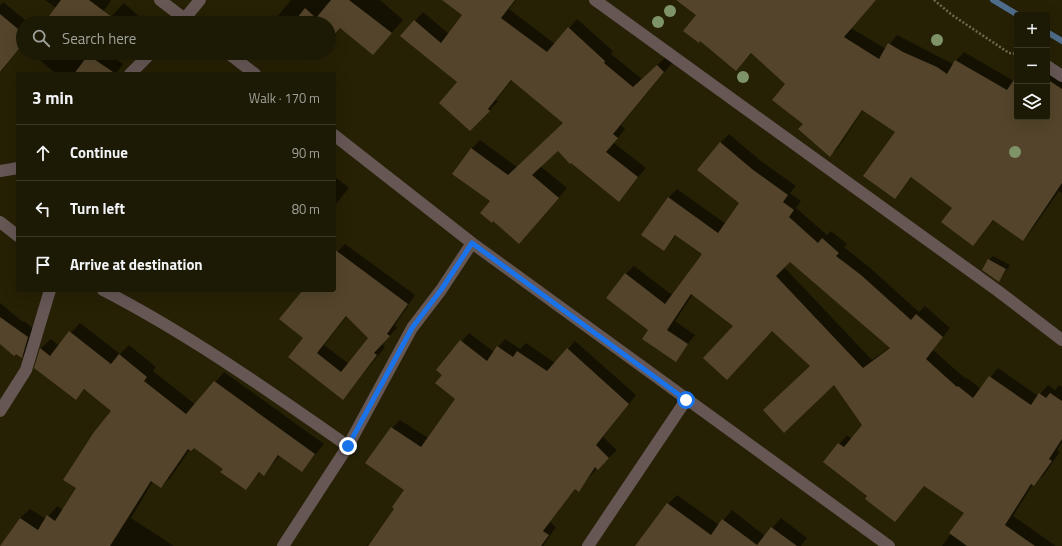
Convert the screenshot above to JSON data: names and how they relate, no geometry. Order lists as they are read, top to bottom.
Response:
{
  "page": {
    "map_buttons": ["+", "−"],
    "search": "Search here",
    "heading": ["3 min", "Walk · 170 m"],
    "list": [
      ["Continue", "90 m"],
      ["Turn left", "80 m"],
      "Arrive at destination"
    ]
  }
}
